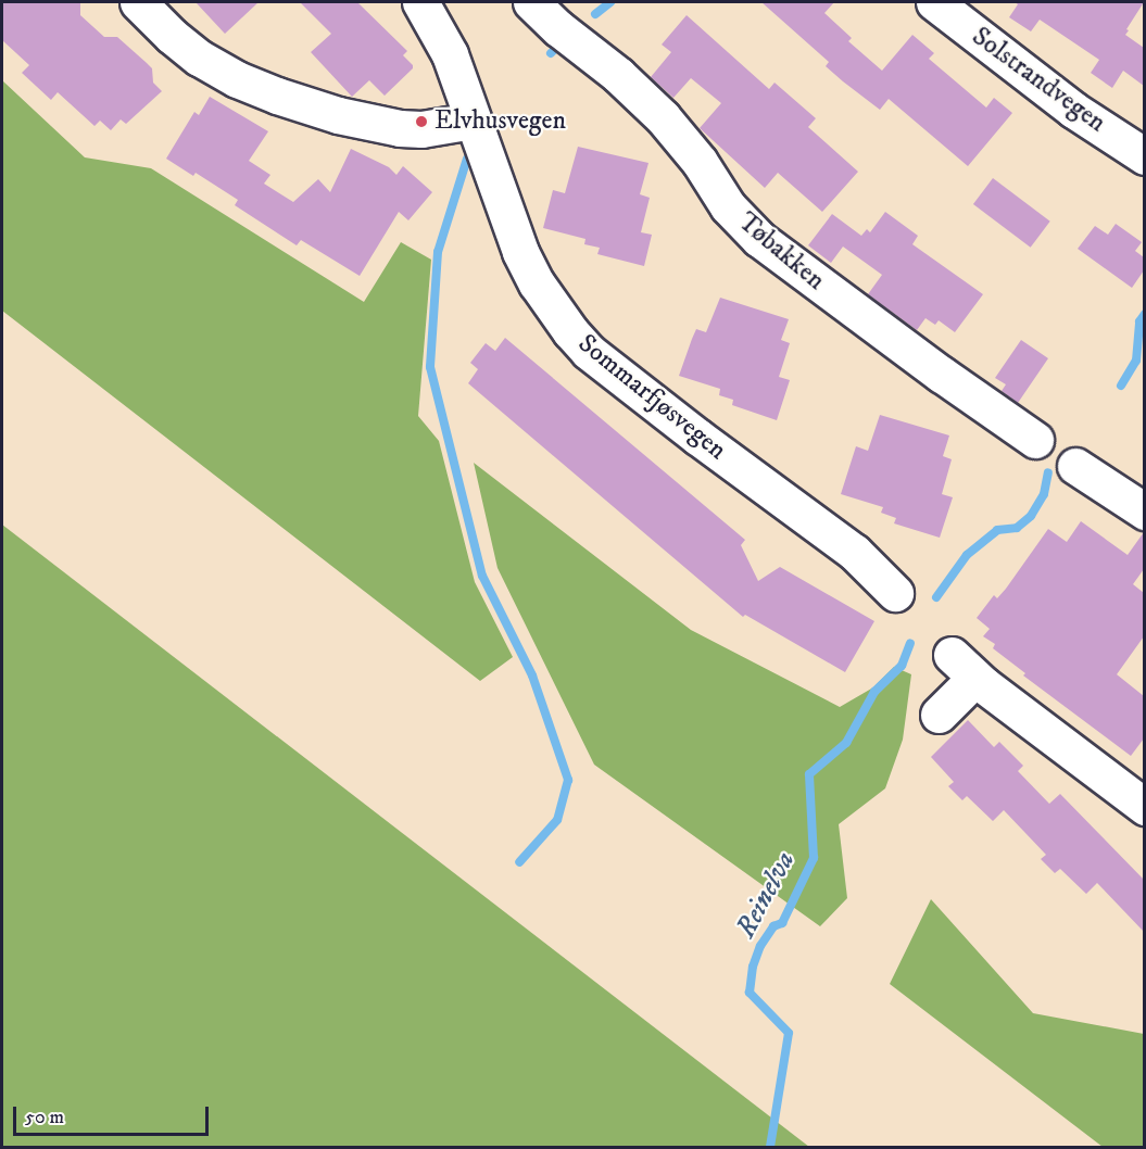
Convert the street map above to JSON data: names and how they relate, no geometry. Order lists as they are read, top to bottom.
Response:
{
  "streets": {
    "street": ["Solstrandvegen", "Tøbakken", "Sommarfjøsvegen"]
  },
  "water": ["Reinelva"],
  "places": ["Elvhusvegen"],
  "scale_bar": "50 m"
}
